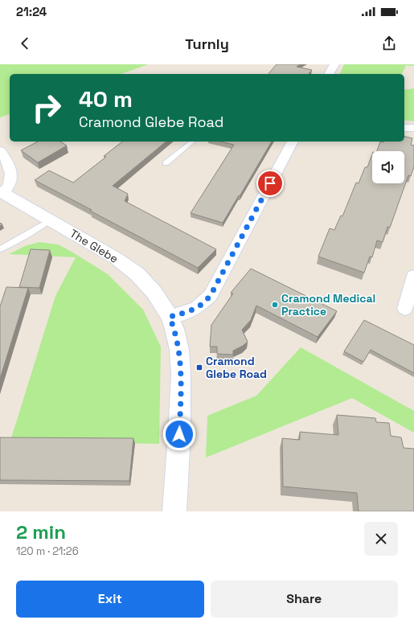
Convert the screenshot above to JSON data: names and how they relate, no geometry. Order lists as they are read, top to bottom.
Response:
{
  "streets": {
    "street": ["The Glebe"]
  },
  "places": {
    "other": ["Cramond Medical Practice"],
    "transit": ["Cramond Glebe Road"]
  },
  "page": {
    "status": "21:24",
    "header": "Turnly",
    "turn": ["40 m", "Cramond Glebe Road"],
    "heading": ["2 min", "120 m · 21:26"],
    "buttons": ["Exit", "Share"]
  }
}
